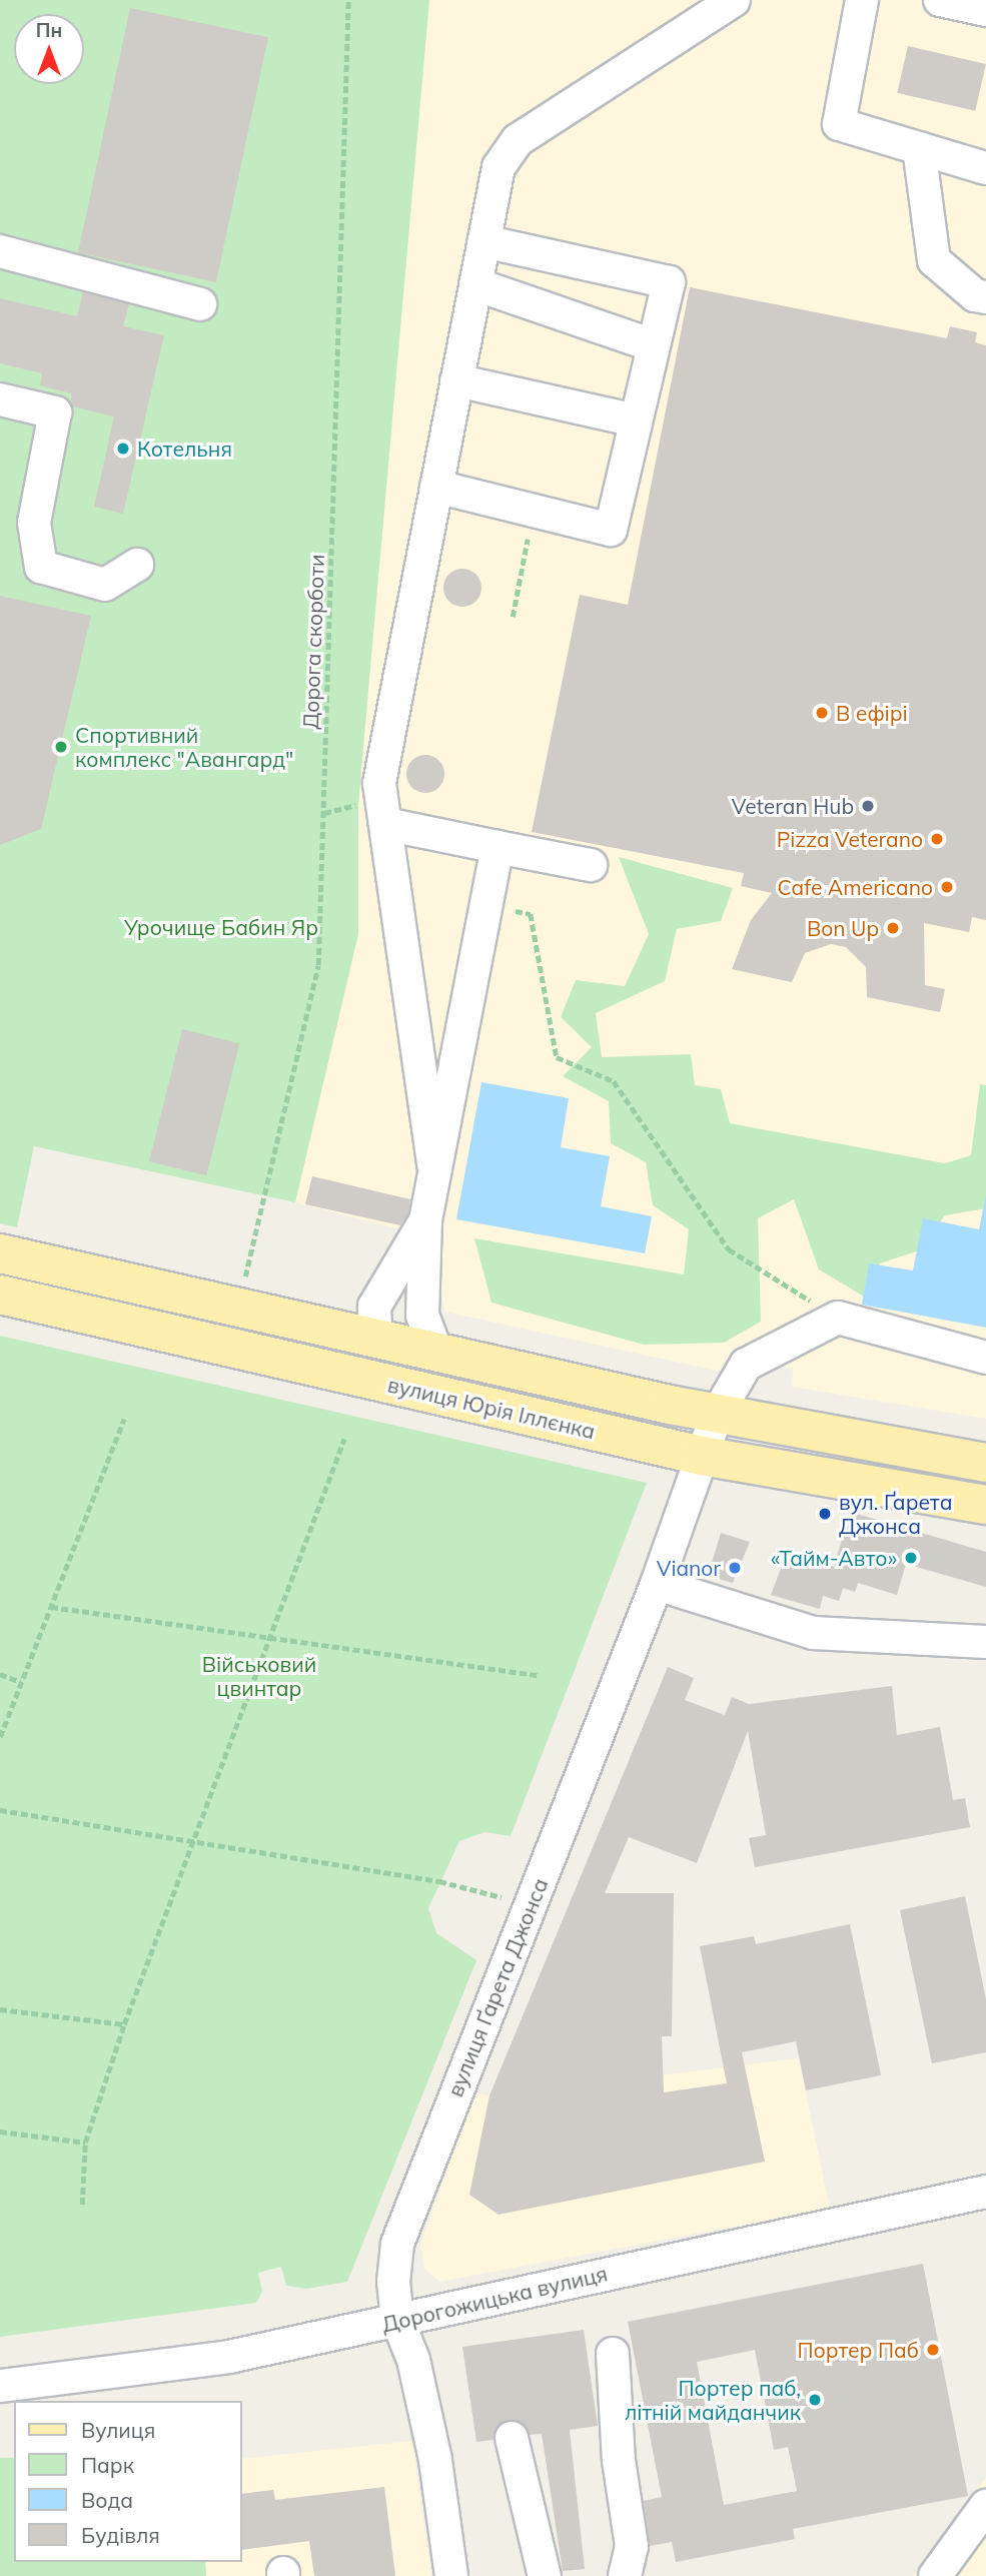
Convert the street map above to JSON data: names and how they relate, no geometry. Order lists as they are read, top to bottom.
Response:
{
  "streets": {
    "main road": ["вулиця Юрія Іллєнка"],
    "street": ["вулиця Ґарета Джонса", "Дорогожицька вулиця"],
    "path": ["Дорога скорботи"]
  },
  "crossings": [
    ["вулиця Юрія Іллєнка", "вулиця Ґарета Джонса"],
    ["вулиця Ґарета Джонса", "Дорогожицька вулиця"]
  ],
  "parks": ["Урочище Бабин Яр", "Військовий цвинтар"],
  "places": [
    "Котельня",
    "В ефірі",
    "Спортивний комплекс \"Авангард\"",
    "Veteran Hub",
    "Pizza Veterano",
    "Cafe Americano",
    "Bon Up",
    "вул. Ґарета Джонса",
    "«Тайм-Авто»",
    "Vianor",
    "Портер Паб",
    "Портер паб, літній майданчик"
  ],
  "legend": [
    "Вулиця",
    "Парк",
    "Вода",
    "Будівля"
  ],
  "north": "top"
}
